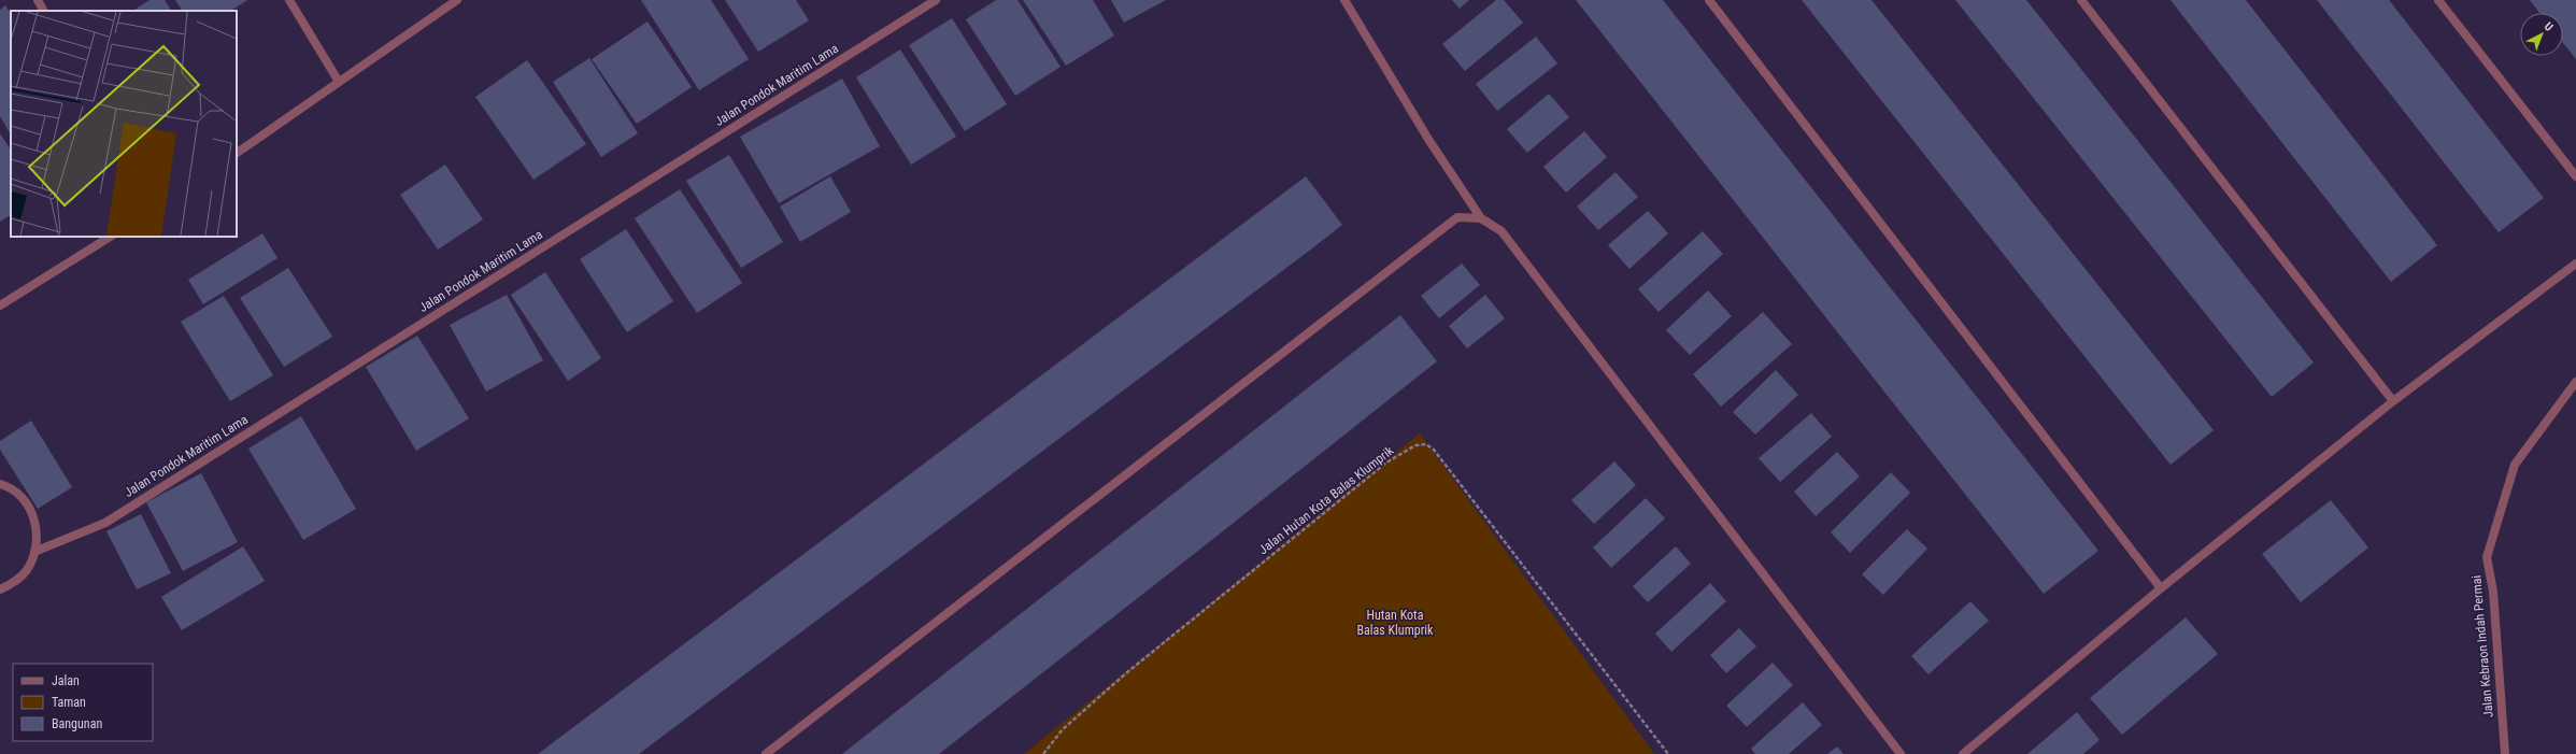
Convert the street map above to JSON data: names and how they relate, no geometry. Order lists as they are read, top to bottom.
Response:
{
  "streets": {
    "street": ["Jalan Pondok Maritim Lama", "Jalan Kebraon Indah Permai"],
    "path": ["Jalan Hutan Kota Balas Klumprik"]
  },
  "parks": ["Hutan Kota Balas Klumprik"],
  "legend": ["Jalan", "Taman", "Bangunan"],
  "north": "top right"
}
